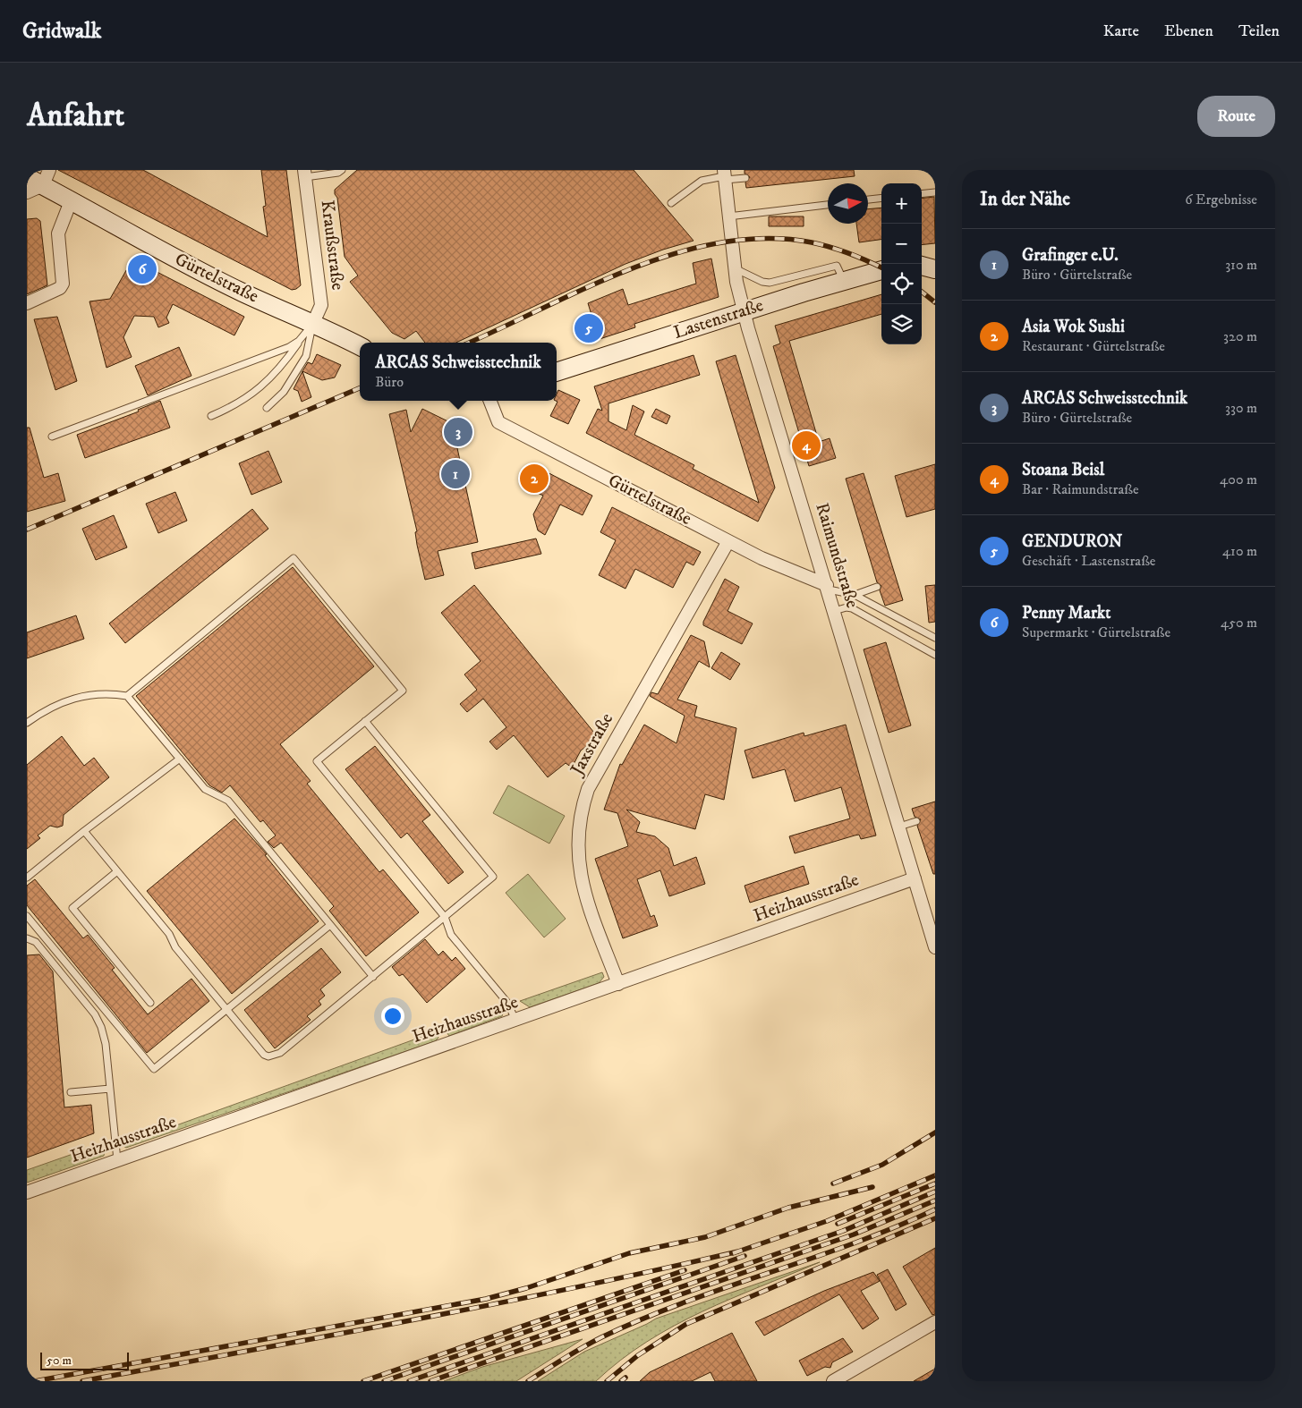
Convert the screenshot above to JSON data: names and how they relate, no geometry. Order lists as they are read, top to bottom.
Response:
{
  "streets": {
    "main road": ["Gürtelstraße", "Lastenstraße"],
    "street": [
      "Kraußstraße",
      "Raimundstraße",
      "Jaxstraße",
      "Heizhausstraße"
    ]
  },
  "crossings": [
    ["Kraußstraße", "Gürtelstraße"],
    ["Gürtelstraße", "Raimundstraße"],
    ["Gürtelstraße", "Jaxstraße"],
    ["Lastenstraße", "Raimundstraße"],
    ["Raimundstraße", "Heizhausstraße"],
    ["Jaxstraße", "Heizhausstraße"]
  ],
  "scale_bar": "50 m",
  "north": "right",
  "page": {
    "header": "Gridwalk",
    "nav": ["Karte", "Ebenen", "Teilen"],
    "buttons": "Route",
    "title": "Anfahrt",
    "heading": ["In der Nähe", "6 Ergebnisse"],
    "map_buttons": ["+", "−"],
    "list": [
      {
        "mark": "1",
        "name": "Grafinger e.U.",
        "note": "Büro · Gürtelstraße",
        "value": "310 m"
      },
      {
        "mark": "2",
        "name": "Asia Wok Sushi",
        "note": "Restaurant · Gürtelstraße",
        "value": "320 m"
      },
      {
        "mark": "3",
        "name": "ARCAS Schweisstechnik",
        "note": "Büro · Gürtelstraße",
        "value": "330 m"
      },
      {
        "mark": "4",
        "name": "Stoana Beisl",
        "note": "Bar · Raimundstraße",
        "value": "400 m"
      },
      {
        "mark": "5",
        "name": "GENDURON",
        "note": "Geschäft · Lastenstraße",
        "value": "410 m"
      },
      {
        "mark": "6",
        "name": "Penny Markt",
        "note": "Supermarkt · Gürtelstraße",
        "value": "450 m"
      }
    ],
    "pins": [
      "6",
      "5",
      "3",
      "4",
      "1",
      "2"
    ],
    "popup": ["ARCAS Schweisstechnik", "Büro"],
    "scale": "50 m"
  }
}
